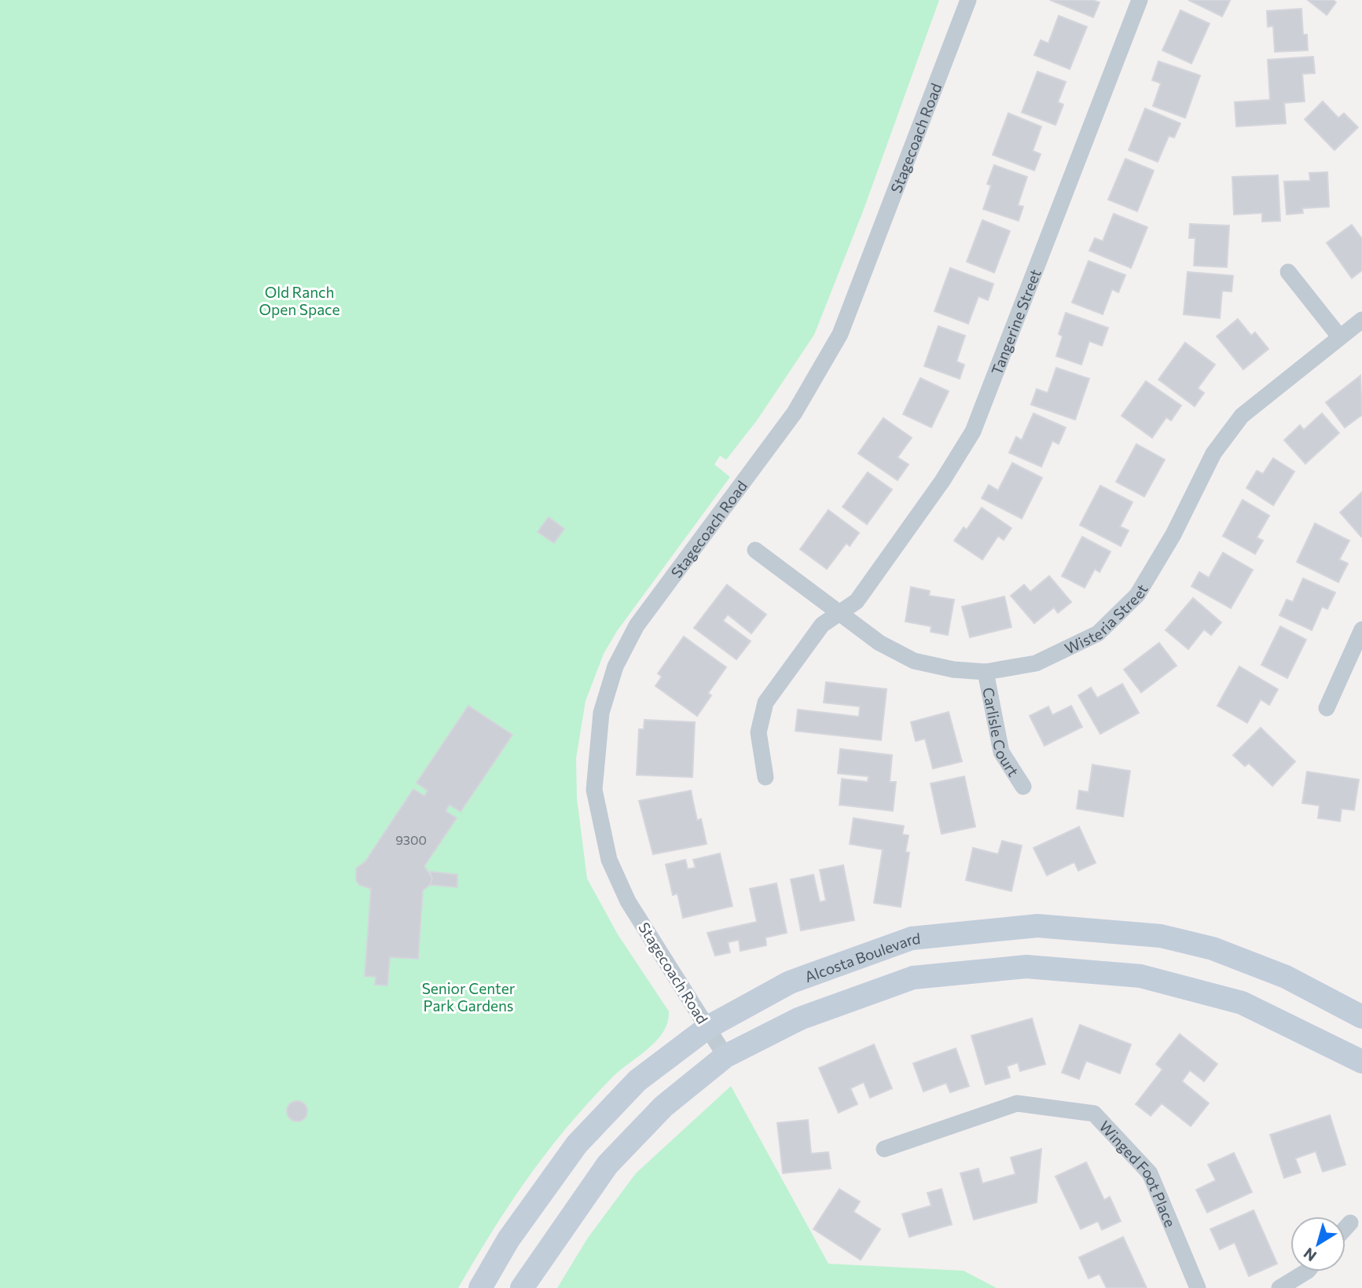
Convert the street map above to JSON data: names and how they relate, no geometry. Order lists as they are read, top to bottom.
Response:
{
  "streets": {
    "main road": ["Alcosta Boulevard"],
    "street": [
      "Stagecoach Road",
      "Tangerine Street",
      "Wisteria Street",
      "Carlisle Court",
      "Winged Foot Place"
    ]
  },
  "crossings": [
    ["Stagecoach Road", "Alcosta Boulevard"],
    ["Tangerine Street", "Wisteria Street"],
    ["Wisteria Street", "Carlisle Court"]
  ],
  "parks": ["Old Ranch Open Space", "Senior Center Park Gardens"],
  "house_numbers": ["9300"],
  "north": "bottom left"
}
